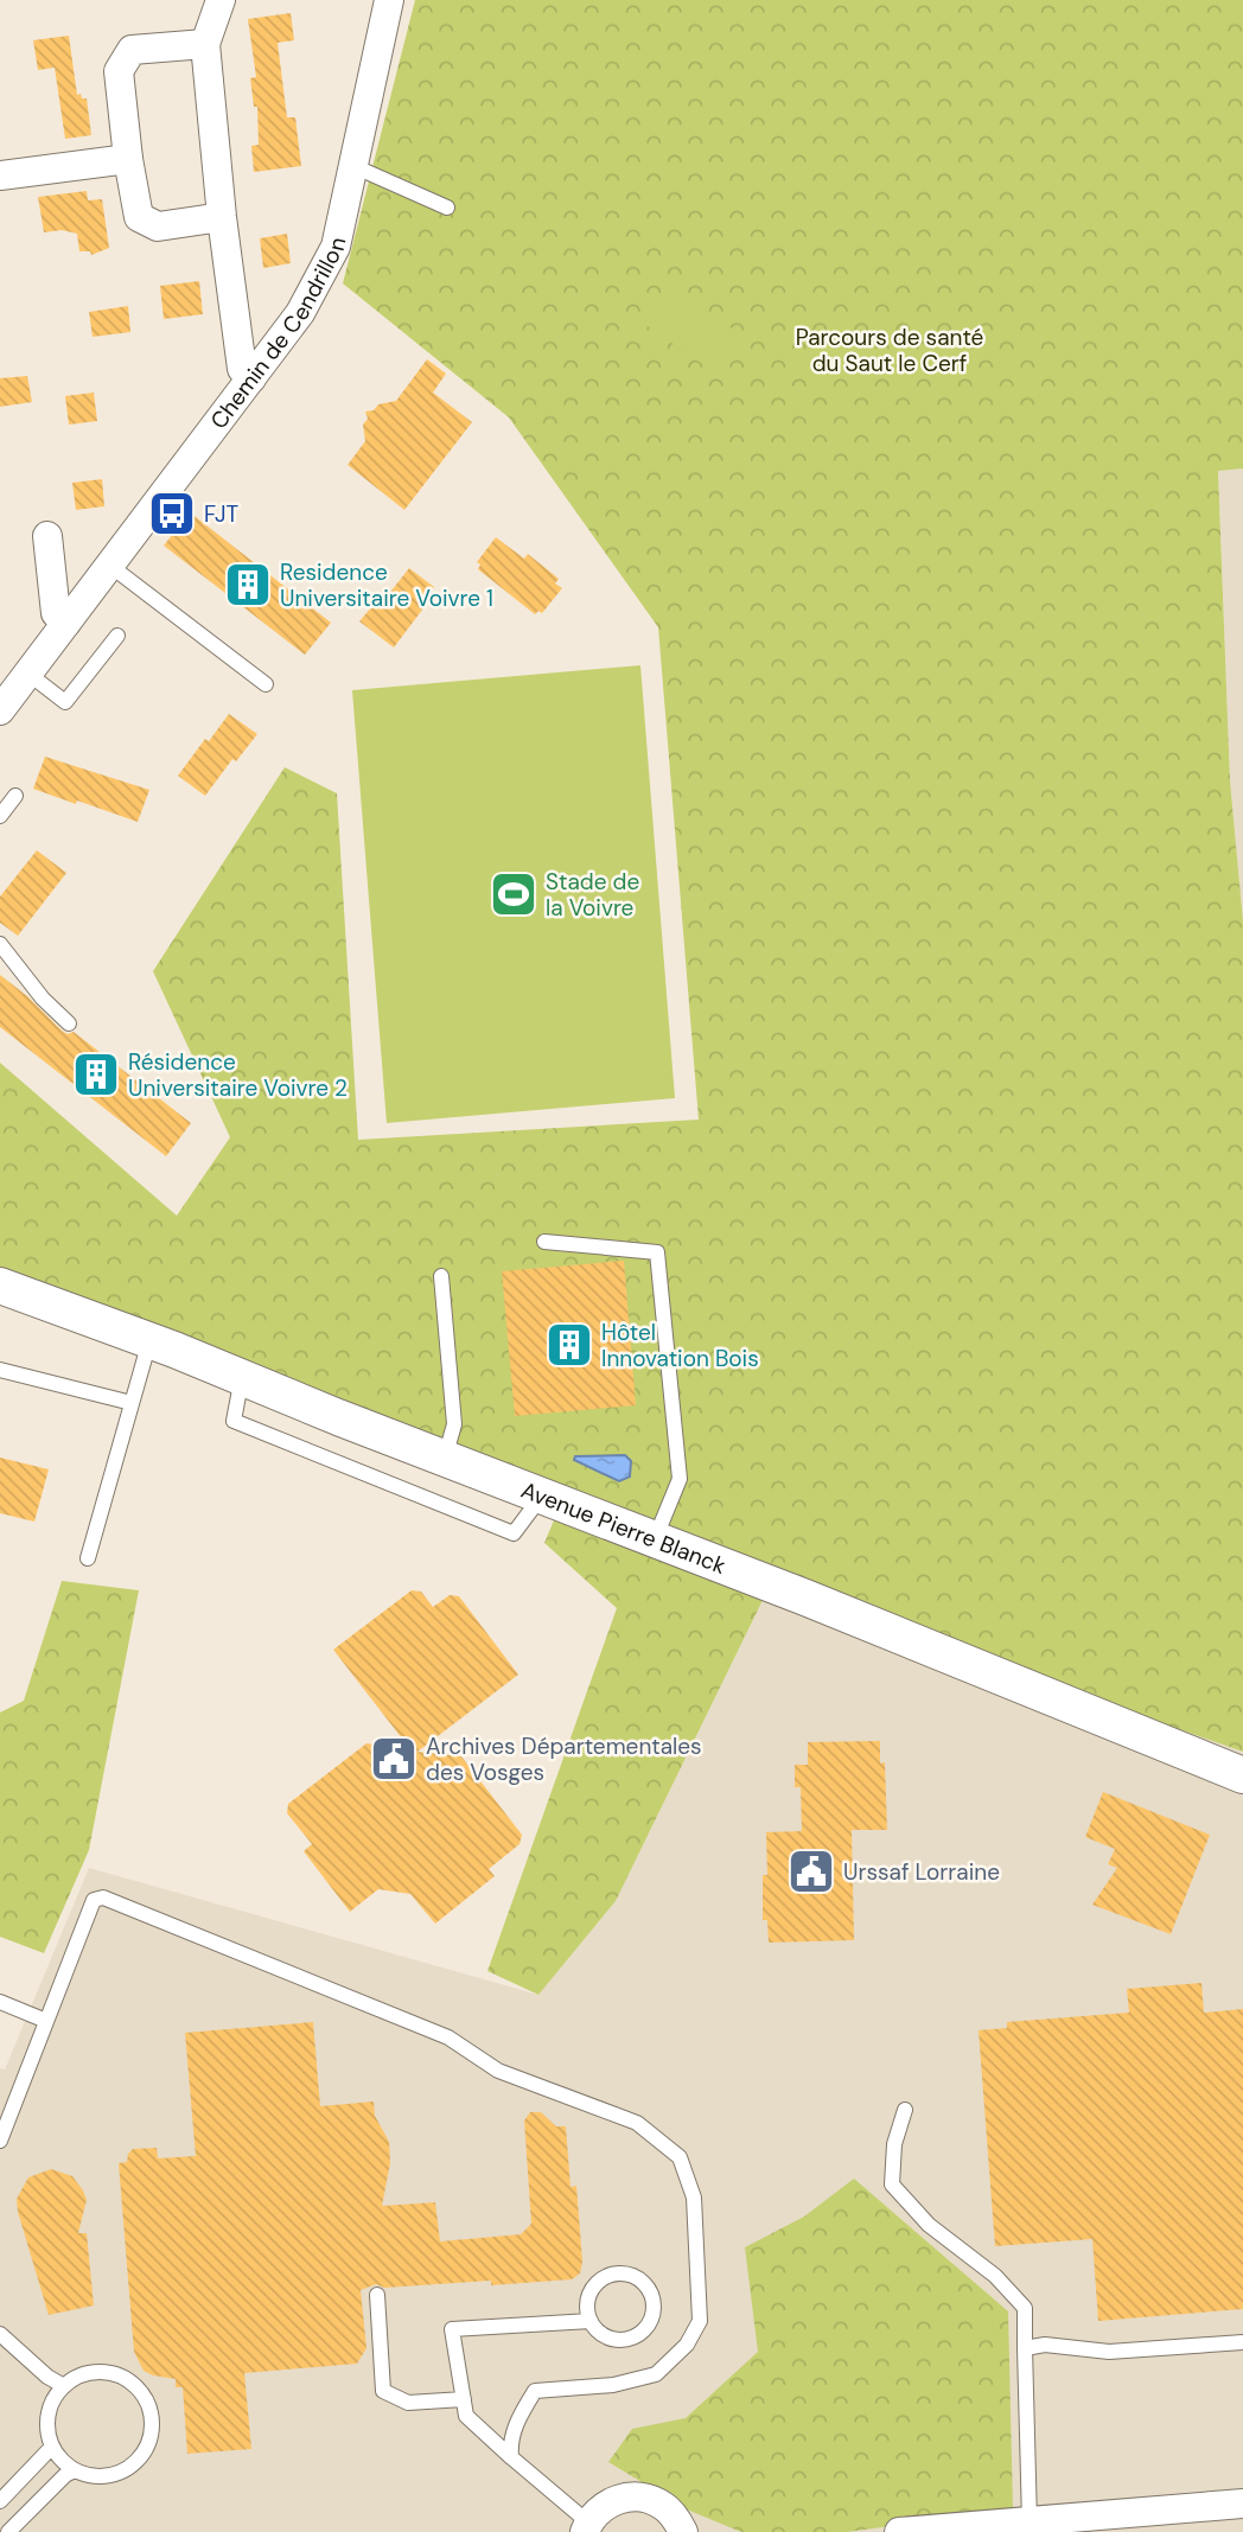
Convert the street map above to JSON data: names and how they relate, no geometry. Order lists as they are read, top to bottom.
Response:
{
  "streets": {
    "street": ["Chemin de Cendrillon", "Avenue Pierre Blanck"]
  },
  "parks": ["Parcours de santé du Saut le Cerf"],
  "places": {
    "bus stop": ["FJT"],
    "building": ["Residence Universitaire Voivre 1", "Résidence Universitaire Voivre 2", "Hôtel Innovation Bois"],
    "sports": ["Stade de la Voivre"],
    "public building": ["Archives Départementales des Vosges", "Urssaf Lorraine"]
  }
}
